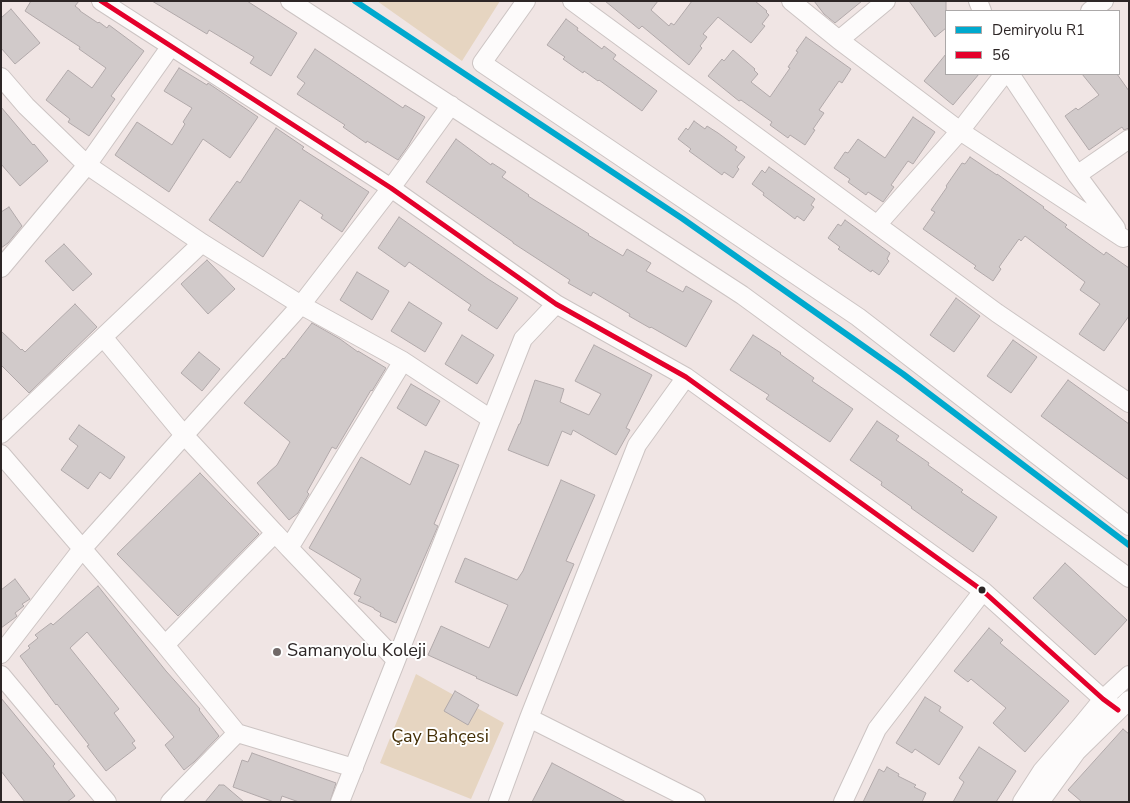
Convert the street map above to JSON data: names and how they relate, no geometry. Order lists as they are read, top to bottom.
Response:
{
  "parks": ["Çay Bahçesi"],
  "places": ["Samanyolu Koleji"],
  "lines": ["rail line R1", "transit line 56"],
  "legend": ["Demiryolu R1", "56"]
}
